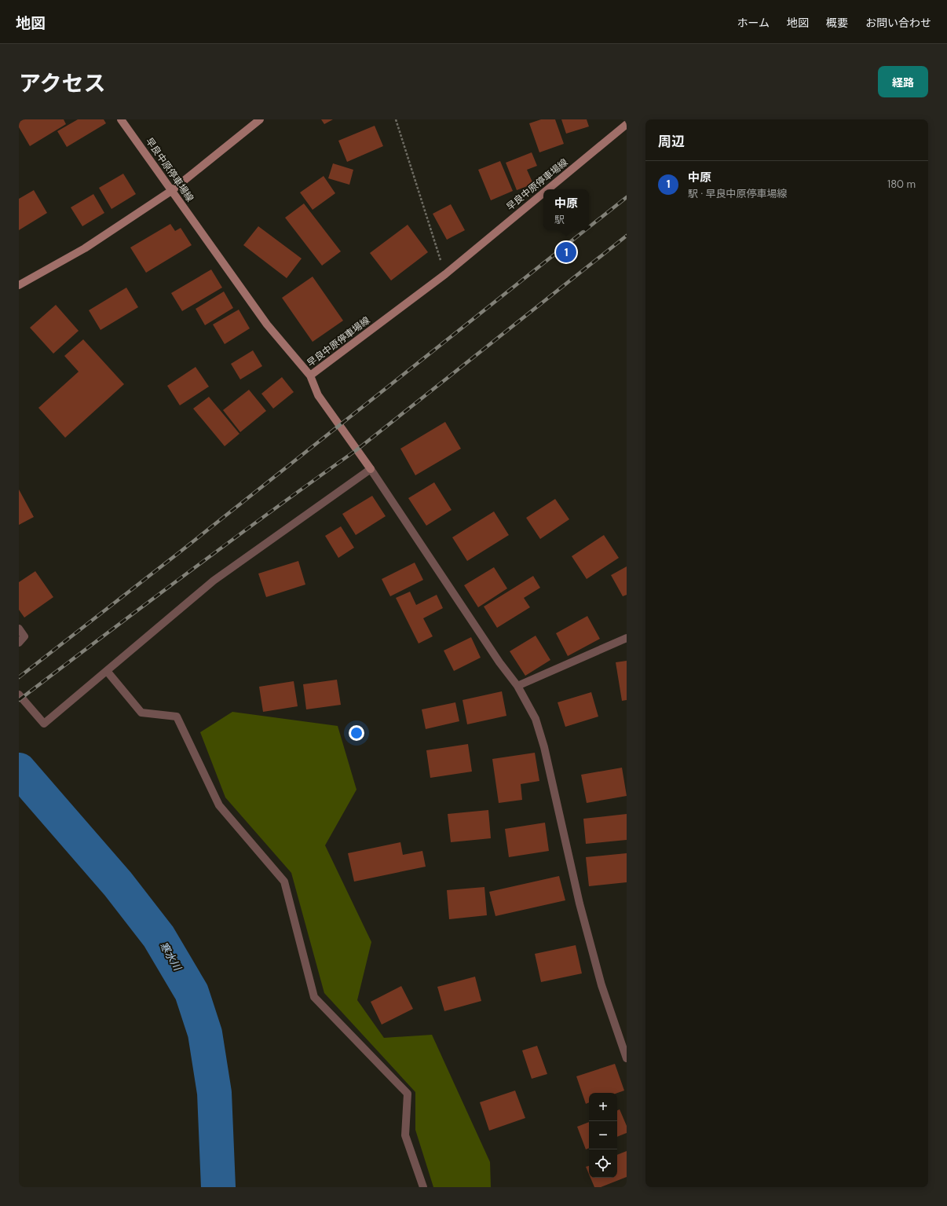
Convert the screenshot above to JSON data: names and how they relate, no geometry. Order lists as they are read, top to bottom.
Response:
{
  "streets": {
    "main road": ["早良中原停車場線"]
  },
  "water": ["寒水川"],
  "page": {
    "header": "地図",
    "nav": [
      "ホーム",
      "地図",
      "概要",
      "お問い合わせ"
    ],
    "title": "アクセス",
    "buttons": "経路",
    "heading": "周辺",
    "list": [
      {
        "mark": "1",
        "name": "中原",
        "note": "駅 · 早良中原停車場線",
        "value": "180 m"
      }
    ],
    "popup": ["中原", "駅"],
    "pins": "1",
    "map_buttons": ["+", "−"]
  }
}
